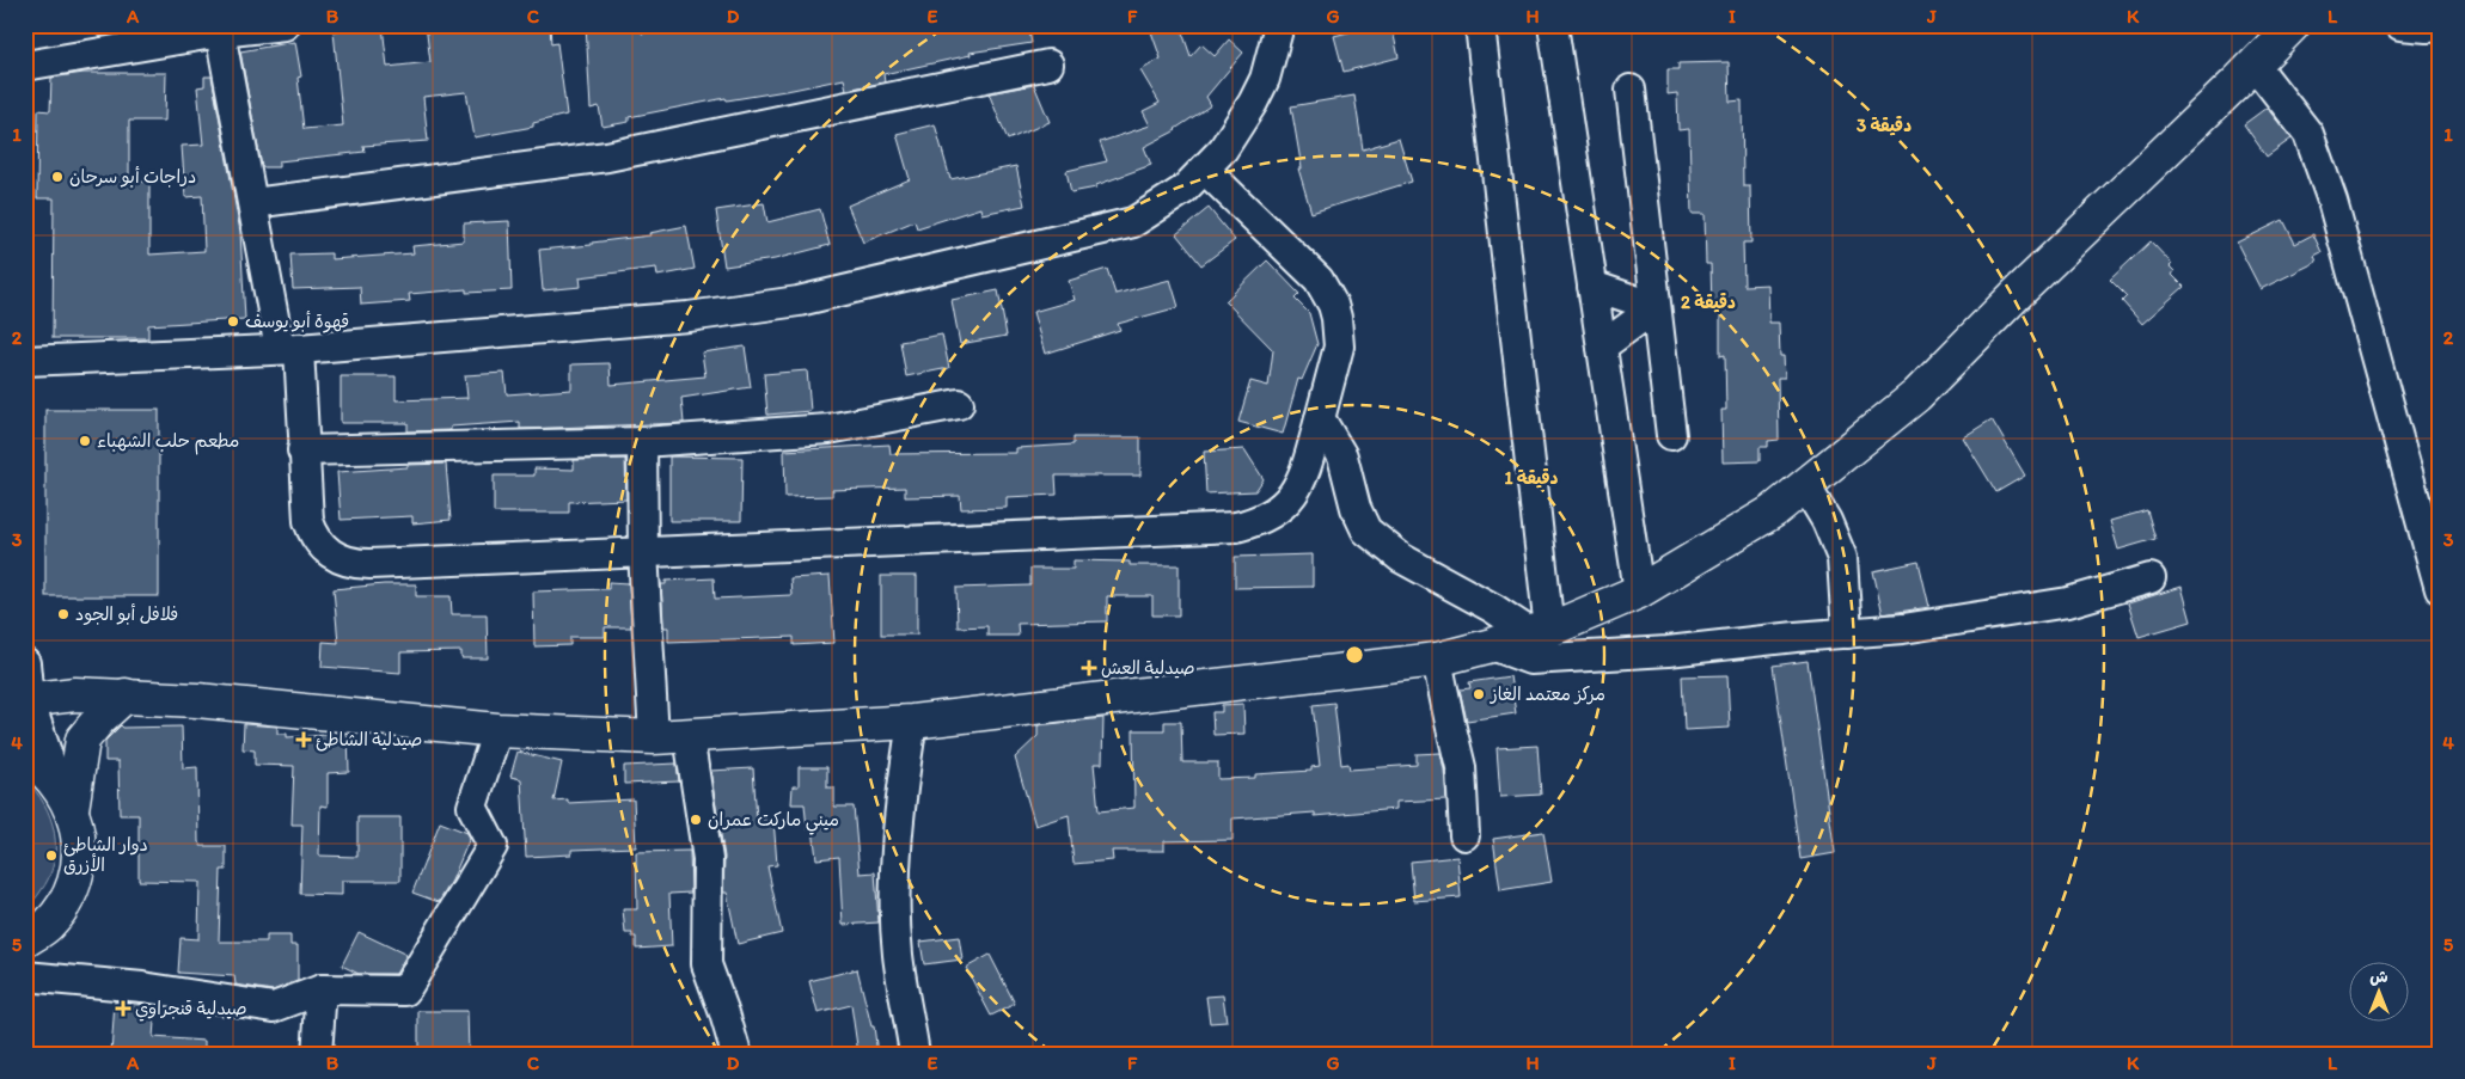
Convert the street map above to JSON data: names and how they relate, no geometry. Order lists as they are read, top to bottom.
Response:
{
  "places": {
    "other": [
      "دراجات أبو سرحان",
      "قهوة أبو يوسف",
      "مطعم حلب الشهباء",
      "فلافل أبو الجود",
      "مركز معتمد الغاز",
      "ميني ماركت عمران",
      "دوار الشاطئ الأزرق"
    ],
    "health": ["صيدلية العش", "صيدلية الشاطئ", "صيدلية قنجراوي"]
  },
  "north": "top",
  "grid": {
    "columns": [
      "A",
      "B",
      "C",
      "D",
      "E",
      "F",
      "G",
      "H",
      "I",
      "J",
      "K",
      "L"
    ],
    "rows": [
      "1",
      "2",
      "3",
      "4",
      "5"
    ]
  },
  "rings": ["3 دقيقة", "2 دقيقة", "1 دقيقة"]
}
